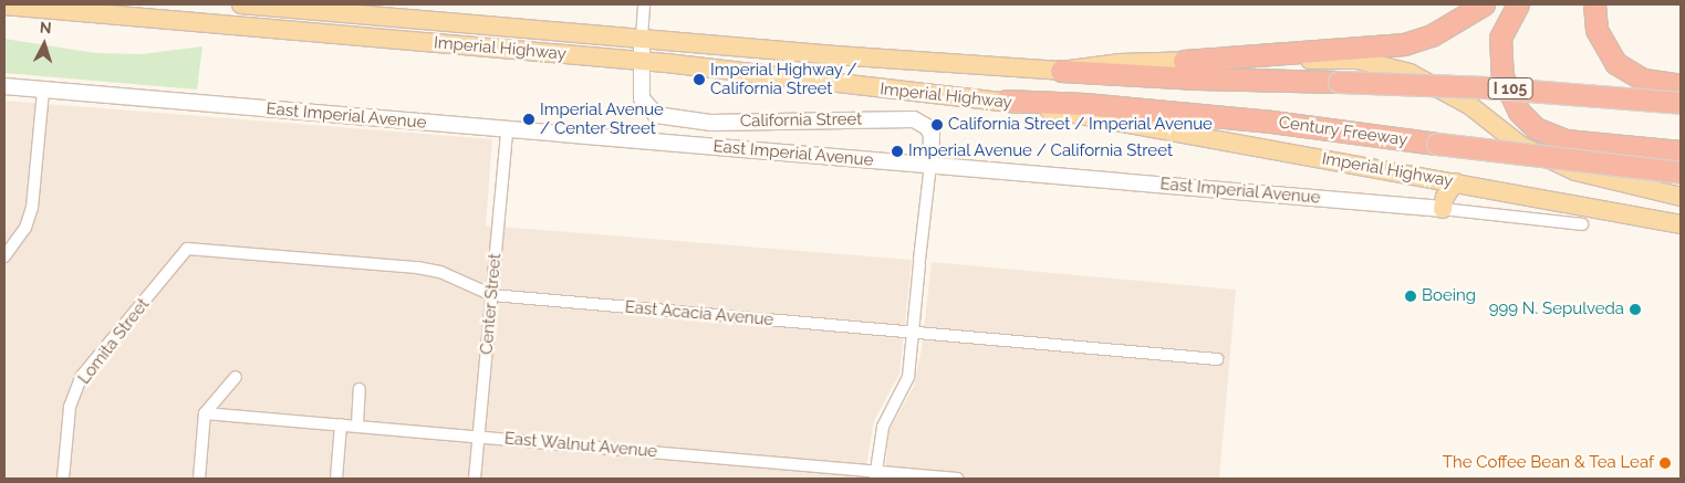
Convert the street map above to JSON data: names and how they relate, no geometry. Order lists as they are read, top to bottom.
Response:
{
  "streets": {
    "highway": ["I 105", "Century Freeway"],
    "main road": ["Imperial Highway"],
    "street": [
      "East Imperial Avenue",
      "California Street",
      "Center Street",
      "East Acacia Avenue",
      "Lomita Street",
      "East Walnut Avenue"
    ]
  },
  "crossings": [
    ["Imperial Highway", "I 105"],
    ["Imperial Highway", "California Street"],
    ["Imperial Highway", "Century Freeway"],
    ["East Imperial Avenue", "California Street"],
    ["East Imperial Avenue", "Center Street"],
    ["California Street", "East Acacia Avenue"],
    ["California Street", "East Walnut Avenue"],
    ["Center Street", "East Acacia Avenue"],
    ["Center Street", "East Walnut Avenue"],
    ["East Acacia Avenue", "Lomita Street"]
  ],
  "places": [
    "Imperial Highway / California Street",
    "Imperial Avenue / Center Street",
    "California Street / Imperial Avenue",
    "Imperial Avenue / California Street",
    "Boeing",
    "999 N. Sepulveda",
    "The Coffee Bean & Tea Leaf"
  ],
  "north": "top"
}
